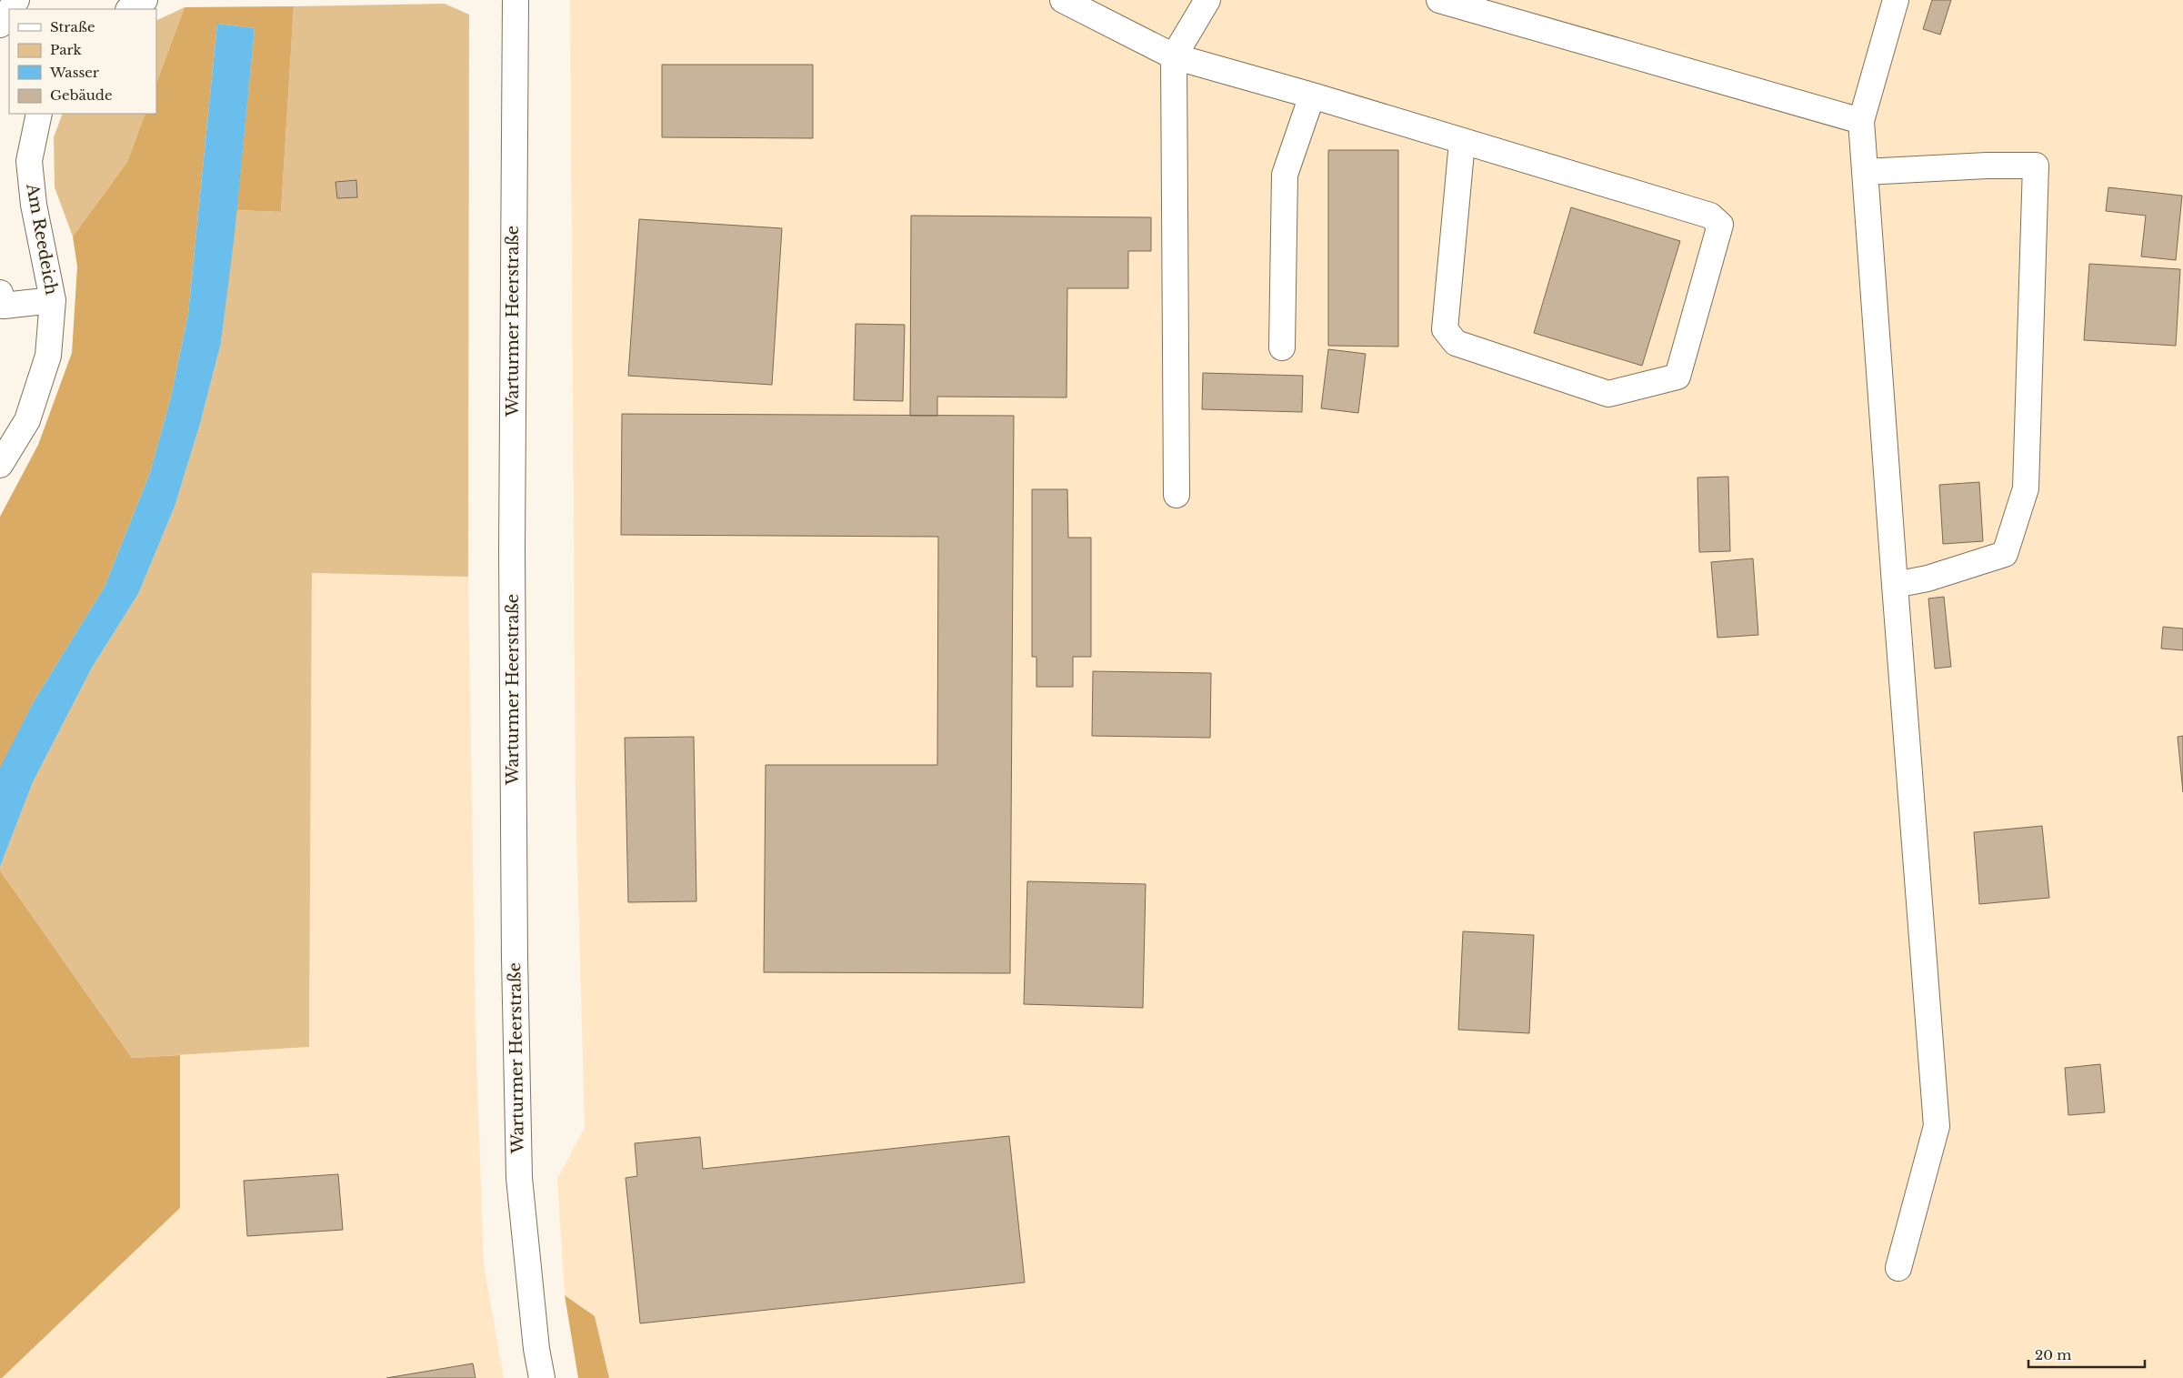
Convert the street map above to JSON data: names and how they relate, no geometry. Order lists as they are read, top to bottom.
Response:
{
  "streets": {
    "street": ["Am Reedeich", "Warturmer Heerstraße"]
  },
  "legend": [
    "Straße",
    "Park",
    "Wasser",
    "Gebäude"
  ],
  "scale_bar": "20 m"
}
